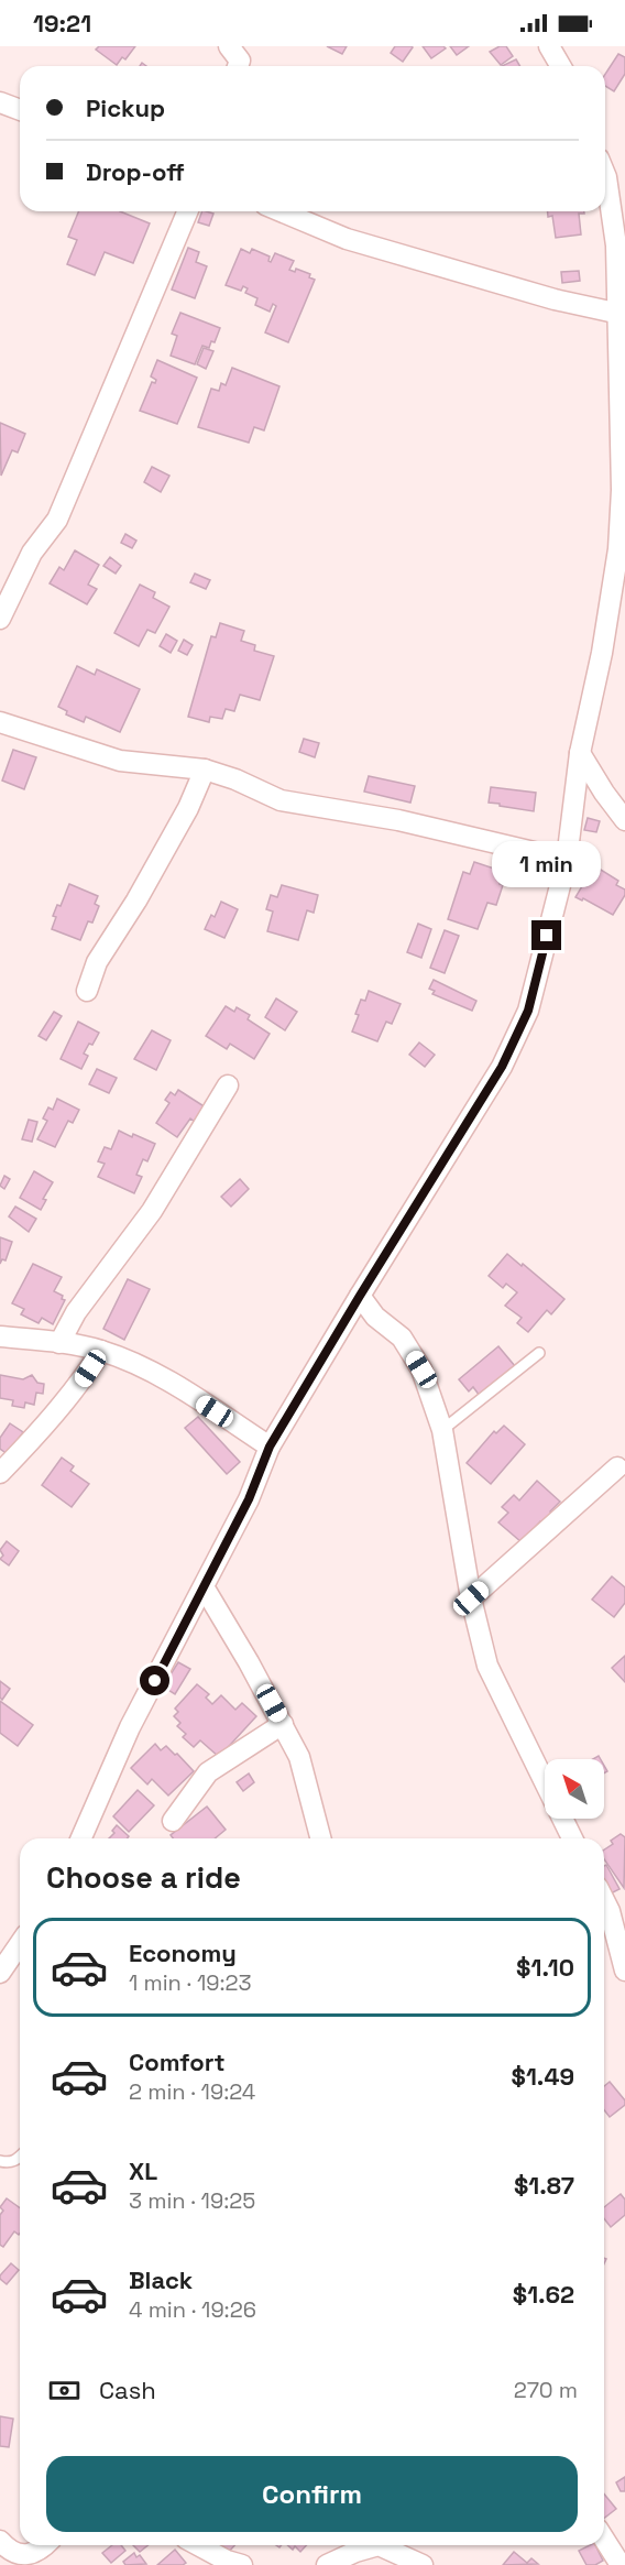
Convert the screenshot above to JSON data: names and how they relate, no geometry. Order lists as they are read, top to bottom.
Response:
{
  "north": "top left",
  "page": {
    "status": "19:21",
    "banner": ["Pickup", "Drop-off"],
    "bubble": "1 min",
    "heading": "Choose a ride",
    "list": [
      {
        "name": "Economy",
        "note": "1 min · 19:23",
        "value": "$1.10"
      },
      {
        "name": "Comfort",
        "note": "2 min · 19:24",
        "value": "$1.49"
      },
      {
        "name": "XL",
        "note": "3 min · 19:25",
        "value": "$1.87"
      },
      {
        "name": "Black",
        "note": "4 min · 19:26",
        "value": "$1.62"
      }
    ],
    "pay": ["Cash", "270 m"],
    "buttons": "Confirm"
  }
}
